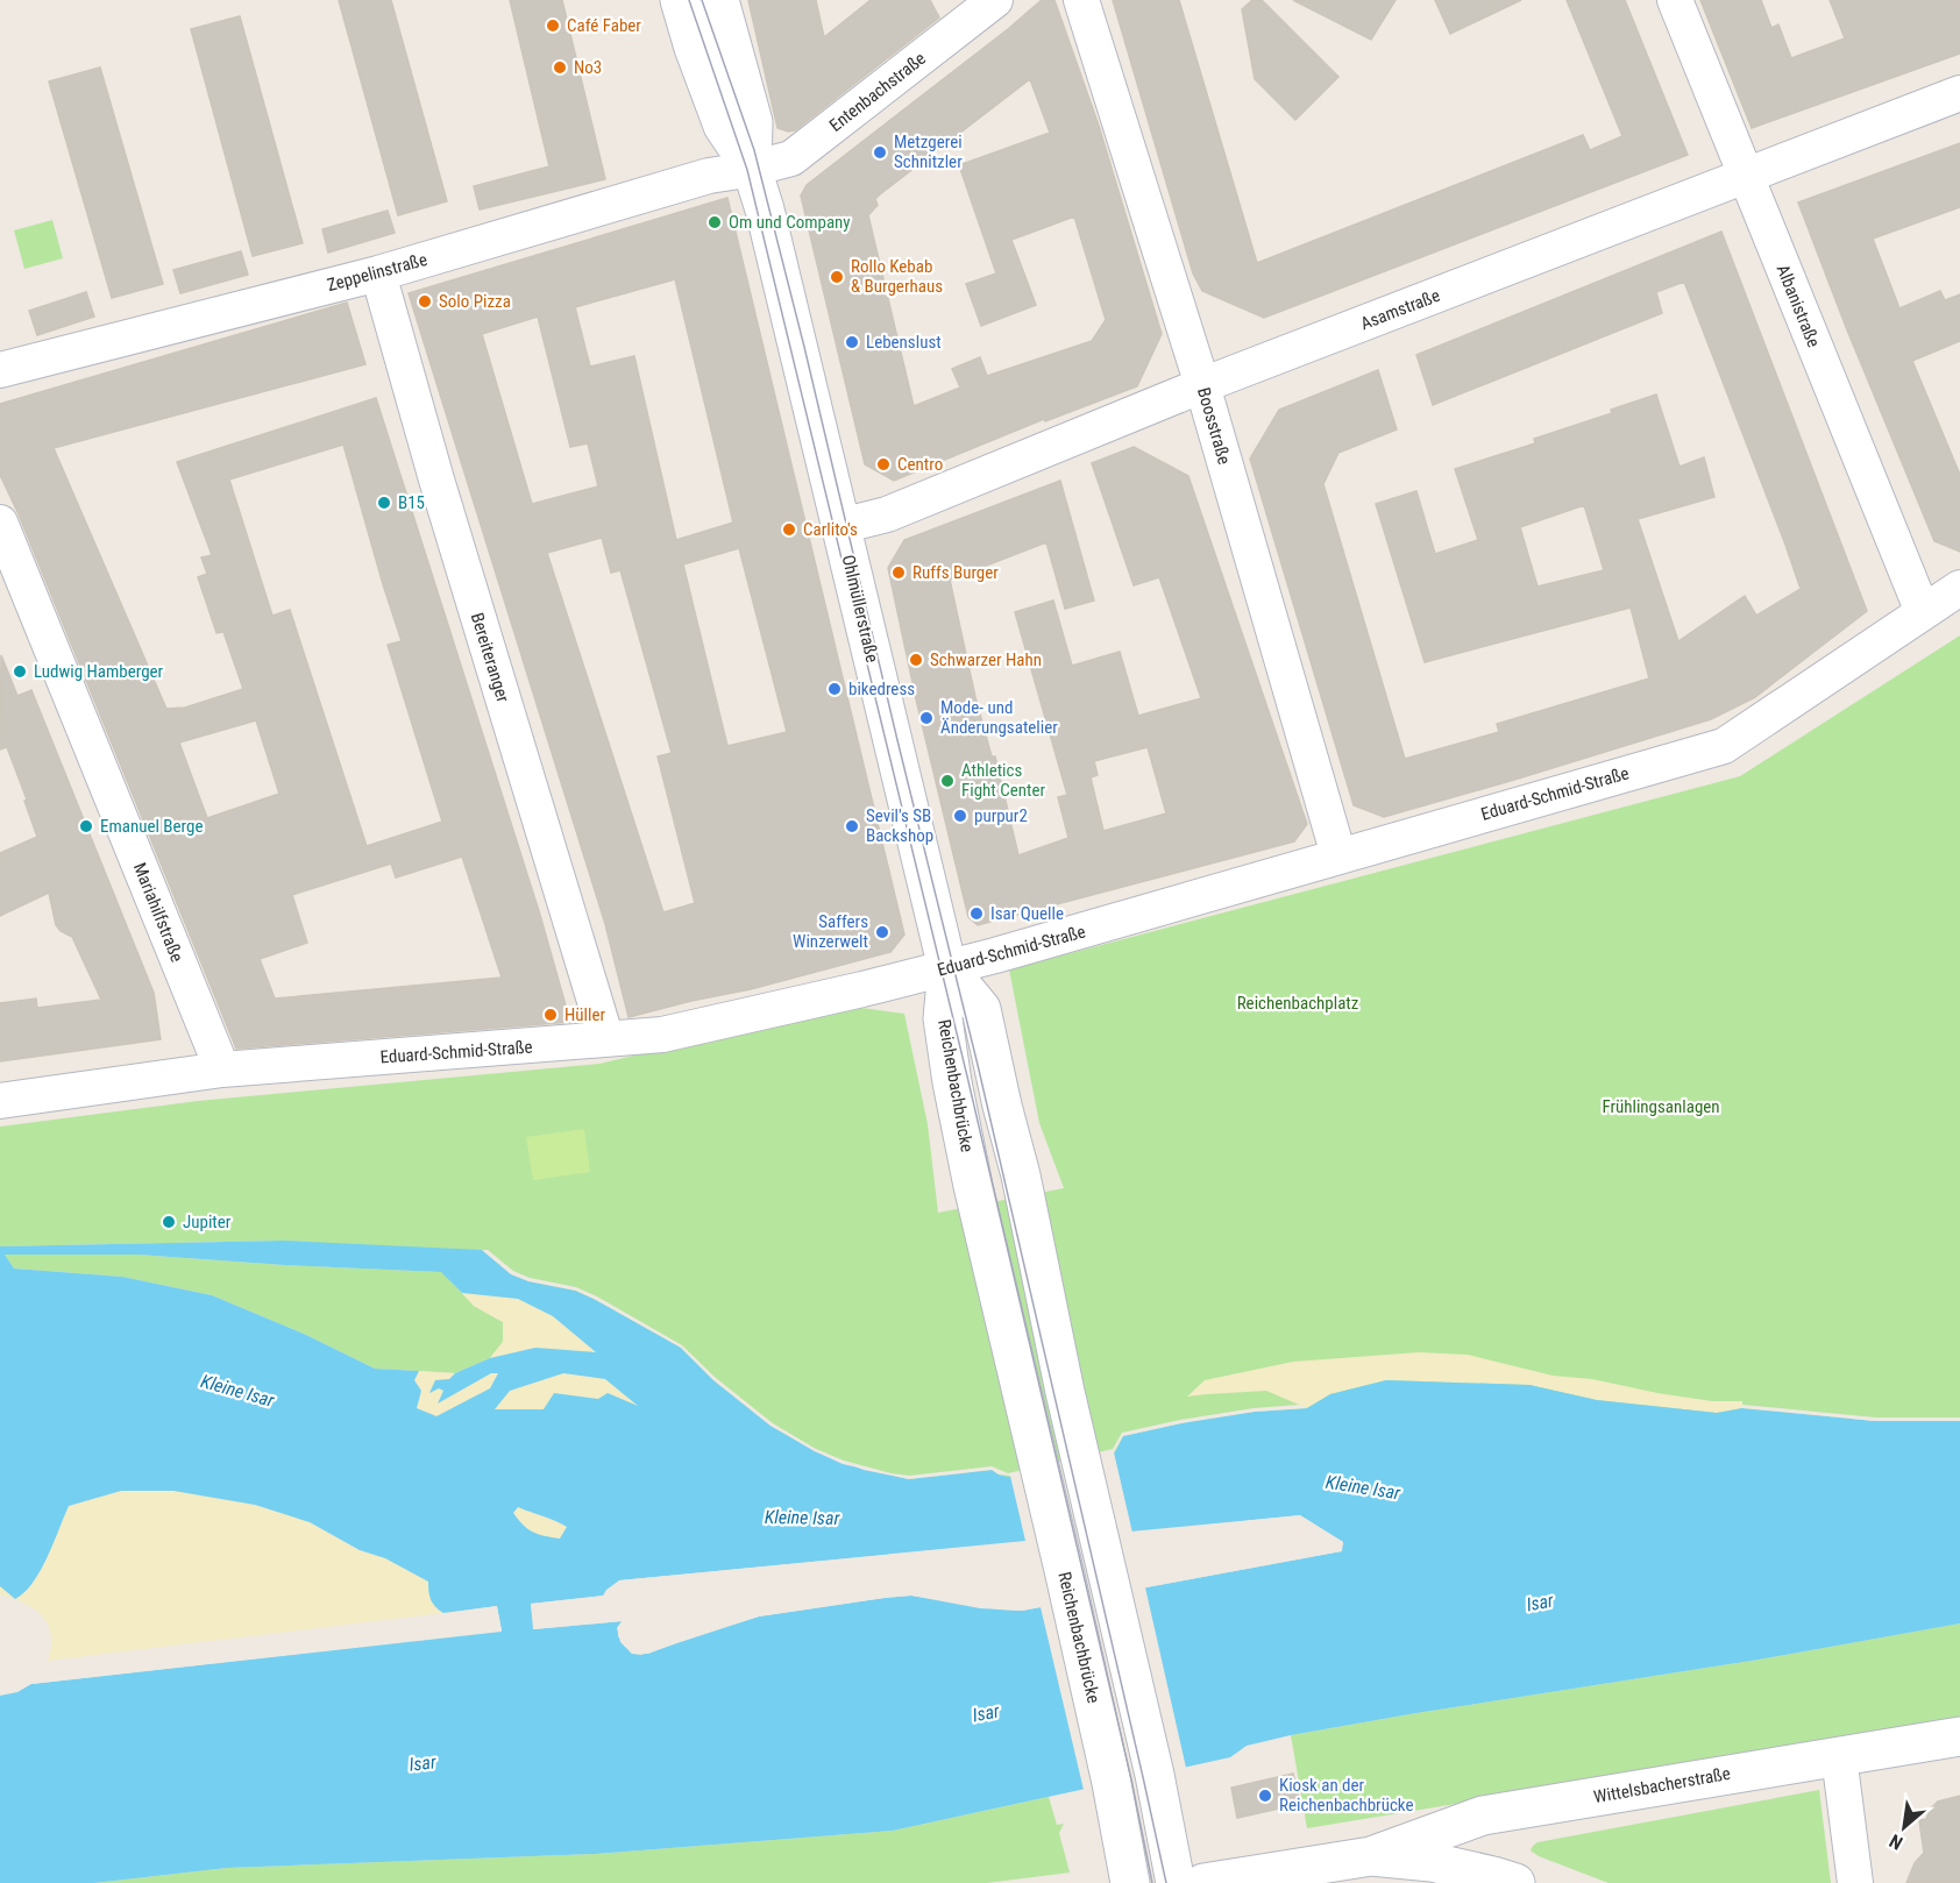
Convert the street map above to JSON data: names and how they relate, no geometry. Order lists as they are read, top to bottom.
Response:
{
  "streets": {
    "main road": ["Ohlmüllerstraße", "Reichenbachbrücke", "Wittelsbacherstraße"],
    "street": [
      "Entenbachstraße",
      "Zeppelinstraße",
      "Albanistraße",
      "Asamstraße",
      "Boosstraße",
      "Bereiteranger",
      "Eduard-Schmid-Straße",
      "Mariahilfstraße"
    ]
  },
  "crossings": [
    ["Entenbachstraße", "Zeppelinstraße"],
    ["Entenbachstraße", "Ohlmüllerstraße"],
    ["Zeppelinstraße", "Ohlmüllerstraße"],
    ["Zeppelinstraße", "Bereiteranger"],
    ["Albanistraße", "Asamstraße"],
    ["Albanistraße", "Eduard-Schmid-Straße"],
    ["Asamstraße", "Boosstraße"],
    ["Asamstraße", "Ohlmüllerstraße"],
    ["Boosstraße", "Eduard-Schmid-Straße"],
    ["Ohlmüllerstraße", "Eduard-Schmid-Straße"],
    ["Ohlmüllerstraße", "Reichenbachbrücke"],
    ["Bereiteranger", "Eduard-Schmid-Straße"],
    ["Eduard-Schmid-Straße", "Mariahilfstraße"],
    ["Eduard-Schmid-Straße", "Reichenbachbrücke"]
  ],
  "water": ["Kleine Isar", "Isar"],
  "parks": ["Reichenbachplatz", "Frühlingsanlagen"],
  "places": [
    "Café Faber",
    "No3",
    "Metzgerei Schnitzler",
    "Om und Company",
    "Rollo Kebab & Burgerhaus",
    "Solo Pizza",
    "Lebenslust",
    "Centro",
    "B15",
    "Carlito's",
    "Ruffs Burger",
    "Schwarzer Hahn",
    "Ludwig Hamberger",
    "bikedress",
    "Mode- und Änderungsatelier",
    "Athletics Fight Center",
    "purpur2",
    "Emanuel Berge",
    "Sevil's SB Backshop",
    "Isar Quelle",
    "Saffers Winzerwelt",
    "Hüller",
    "Jupiter",
    "Kiosk an der Reichenbachbrücke"
  ],
  "north": "bottom left"
}
